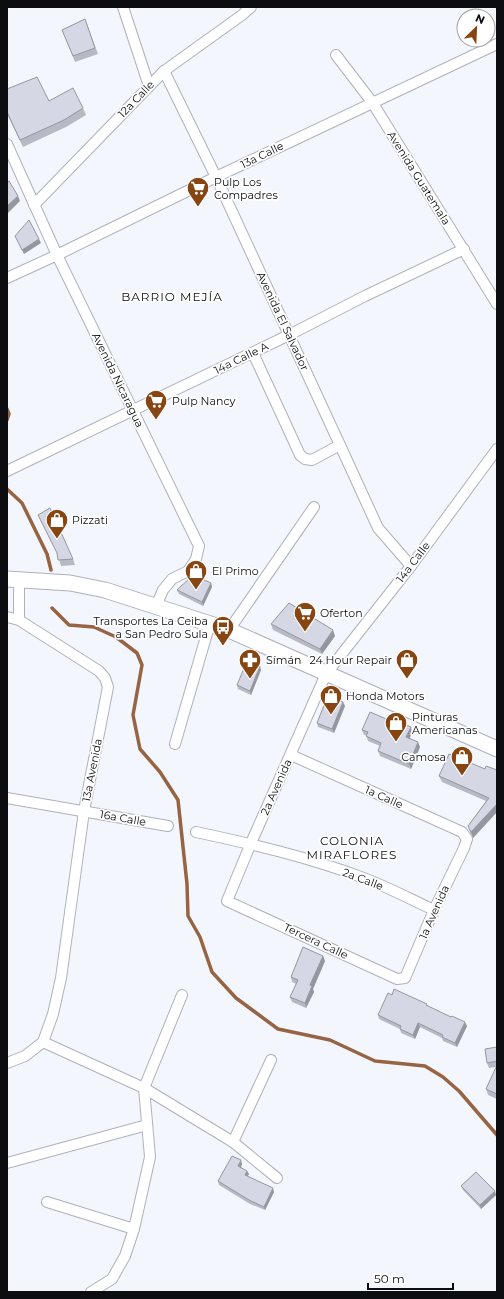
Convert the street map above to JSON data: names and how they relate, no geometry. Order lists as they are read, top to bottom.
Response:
{
  "streets": {
    "street": [
      "12a Calle",
      "13a Calle",
      "Avenida Guatemala",
      "Avenida El Salvador",
      "14a Calle A",
      "Avenida Nicaragua",
      "14a Calle",
      "13a Avenida",
      "2a Avenida",
      "1a Calle",
      "16a Calle",
      "2a Calle",
      "1a Avenida",
      "Tercera Calle"
    ]
  },
  "crossings": [
    ["12a Calle", "Avenida El Salvador"],
    ["12a Calle", "Avenida Nicaragua"],
    ["13a Calle", "Avenida Guatemala"],
    ["13a Calle", "Avenida El Salvador"],
    ["13a Calle", "Avenida Nicaragua"],
    ["Avenida Guatemala", "14a Calle A"],
    ["Avenida El Salvador", "14a Calle A"],
    ["Avenida El Salvador", "14a Calle"],
    ["14a Calle A", "Avenida Nicaragua"],
    ["14a Calle", "2a Avenida"],
    ["13a Avenida", "16a Calle"],
    ["2a Avenida", "1a Calle"],
    ["2a Avenida", "2a Calle"],
    ["2a Avenida", "Tercera Calle"],
    ["1a Calle", "1a Avenida"],
    ["2a Calle", "1a Avenida"],
    ["1a Avenida", "Tercera Calle"]
  ],
  "districts": ["BARRIO MEJÍA", "COLONIA MIRAFLORES"],
  "places": {
    "supermarket": ["Pulp Los Compadres", "Pulp Nancy", "Oferton"],
    "shop": [
      "Pizzati",
      "El Primo",
      "24 Hour Repair",
      "Honda Motors",
      "Pinturas Americanas",
      "Camosa"
    ],
    "bus stop": ["Transportes La Ceiba a San Pedro Sula"],
    "pharmacy": ["Símán"]
  },
  "scale_bar": "50 m",
  "north": "top right"
}
